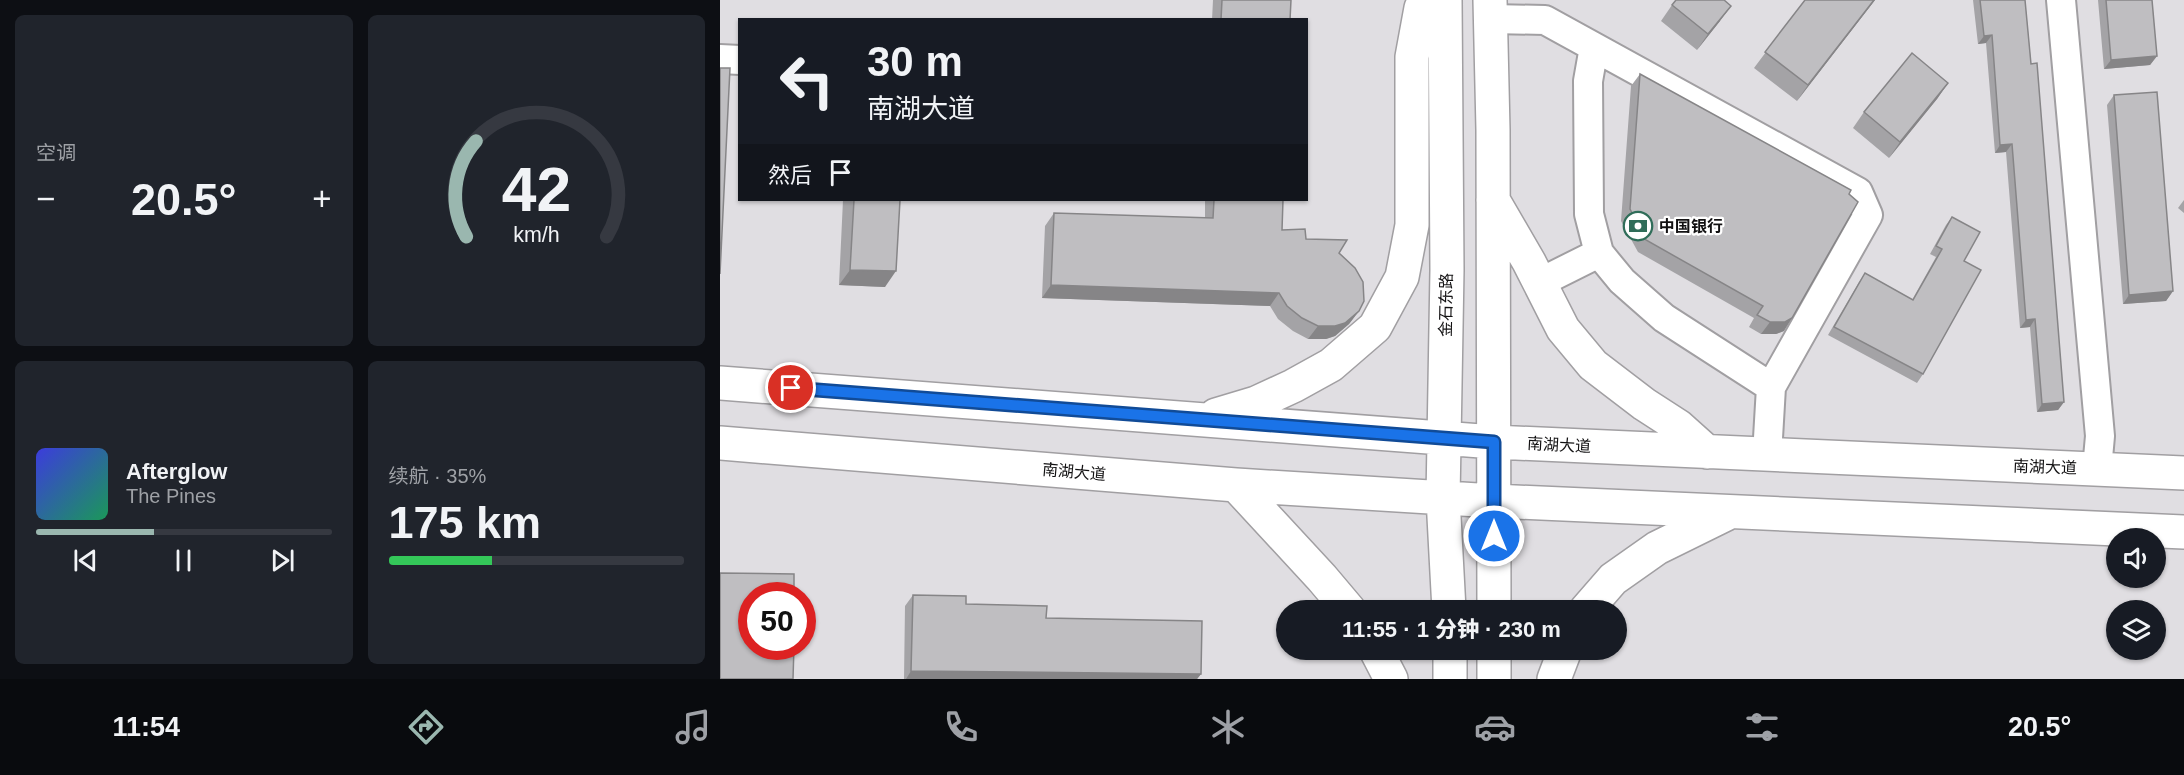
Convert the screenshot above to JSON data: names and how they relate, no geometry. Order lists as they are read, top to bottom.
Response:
{
  "streets": {
    "main road": ["金石东路", "南湖大道"]
  },
  "crossings": [
    ["金石东路", "南湖大道"]
  ],
  "places": {
    "bank": ["中国银行"]
  },
  "page": {
    "tile": [
      "空调",
      ["续航 · 35%", "175 km"]
    ],
    "turn": ["30 m", "南湖大道"],
    "then": "然后",
    "heat": ["−", "20.5°", "+"],
    "song": ["Afterglow", "The Pines"],
    "limit": "50",
    "trip": "11:55 · 1 分钟 · 230 m",
    "tabs": ["11:54", "20.5°"],
    "gauge": ["42", "km/h"]
  }
}
